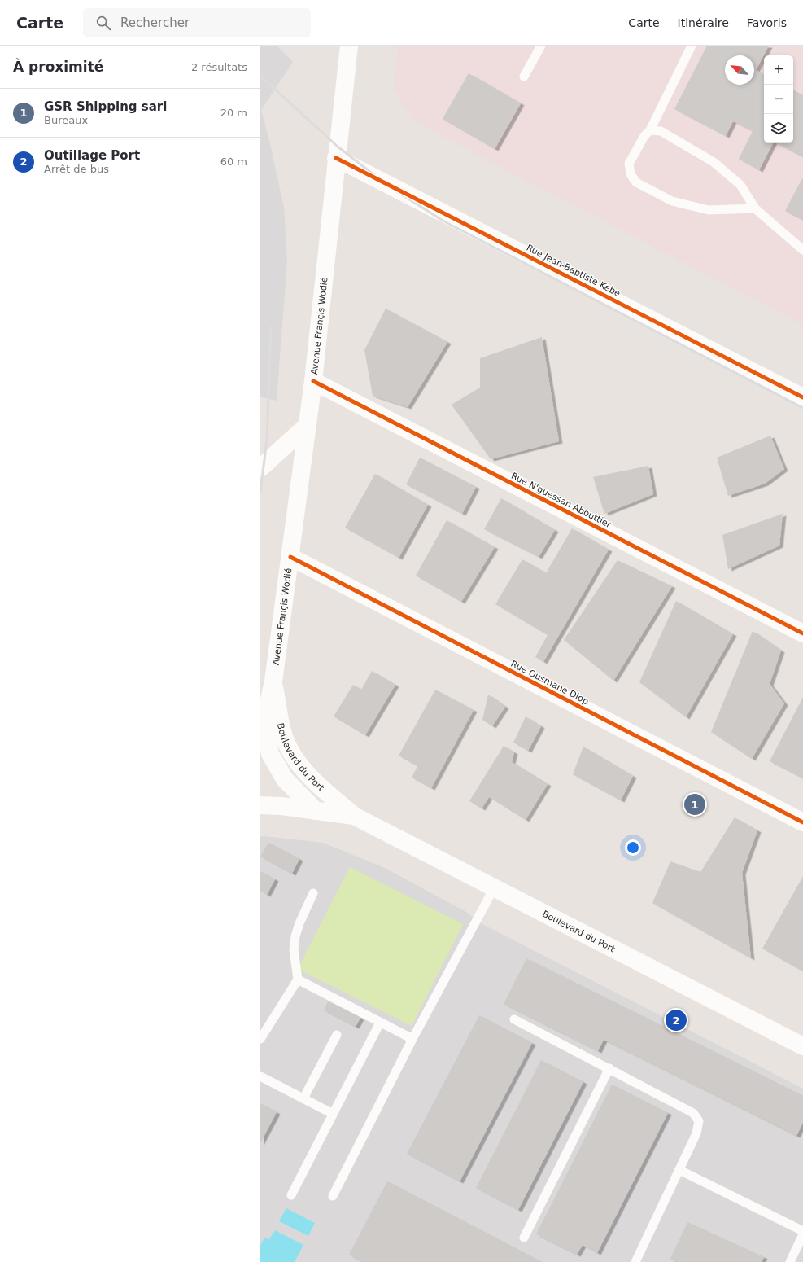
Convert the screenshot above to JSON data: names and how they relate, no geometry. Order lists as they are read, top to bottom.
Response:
{
  "streets": {
    "street": [
      "Rue Jean-Baptiste Kebe",
      "Avenue Françis Wodié",
      "Rue N'guessan Abouttier",
      "Rue Ousmane Diop",
      "Boulevard du Port"
    ]
  },
  "crossings": [
    ["Rue Jean-Baptiste Kebe", "Avenue Françis Wodié"],
    ["Avenue Françis Wodié", "Rue N'guessan Abouttier"],
    ["Avenue Françis Wodié", "Rue Ousmane Diop"],
    ["Avenue Françis Wodié", "Boulevard du Port"]
  ],
  "north": "top left",
  "page": {
    "header": "Carte",
    "search": "Rechercher",
    "nav": ["Carte", "Itinéraire", "Favoris"],
    "heading": ["À proximité", "2 résultats"],
    "map_buttons": ["+", "−"],
    "list": [
      {
        "mark": "1",
        "name": "GSR Shipping sarl",
        "note": "Bureaux",
        "value": "20 m"
      },
      {
        "mark": "2",
        "name": "Outillage Port",
        "note": "Arrêt de bus",
        "value": "60 m"
      }
    ],
    "pins": ["1", "2"]
  }
}
